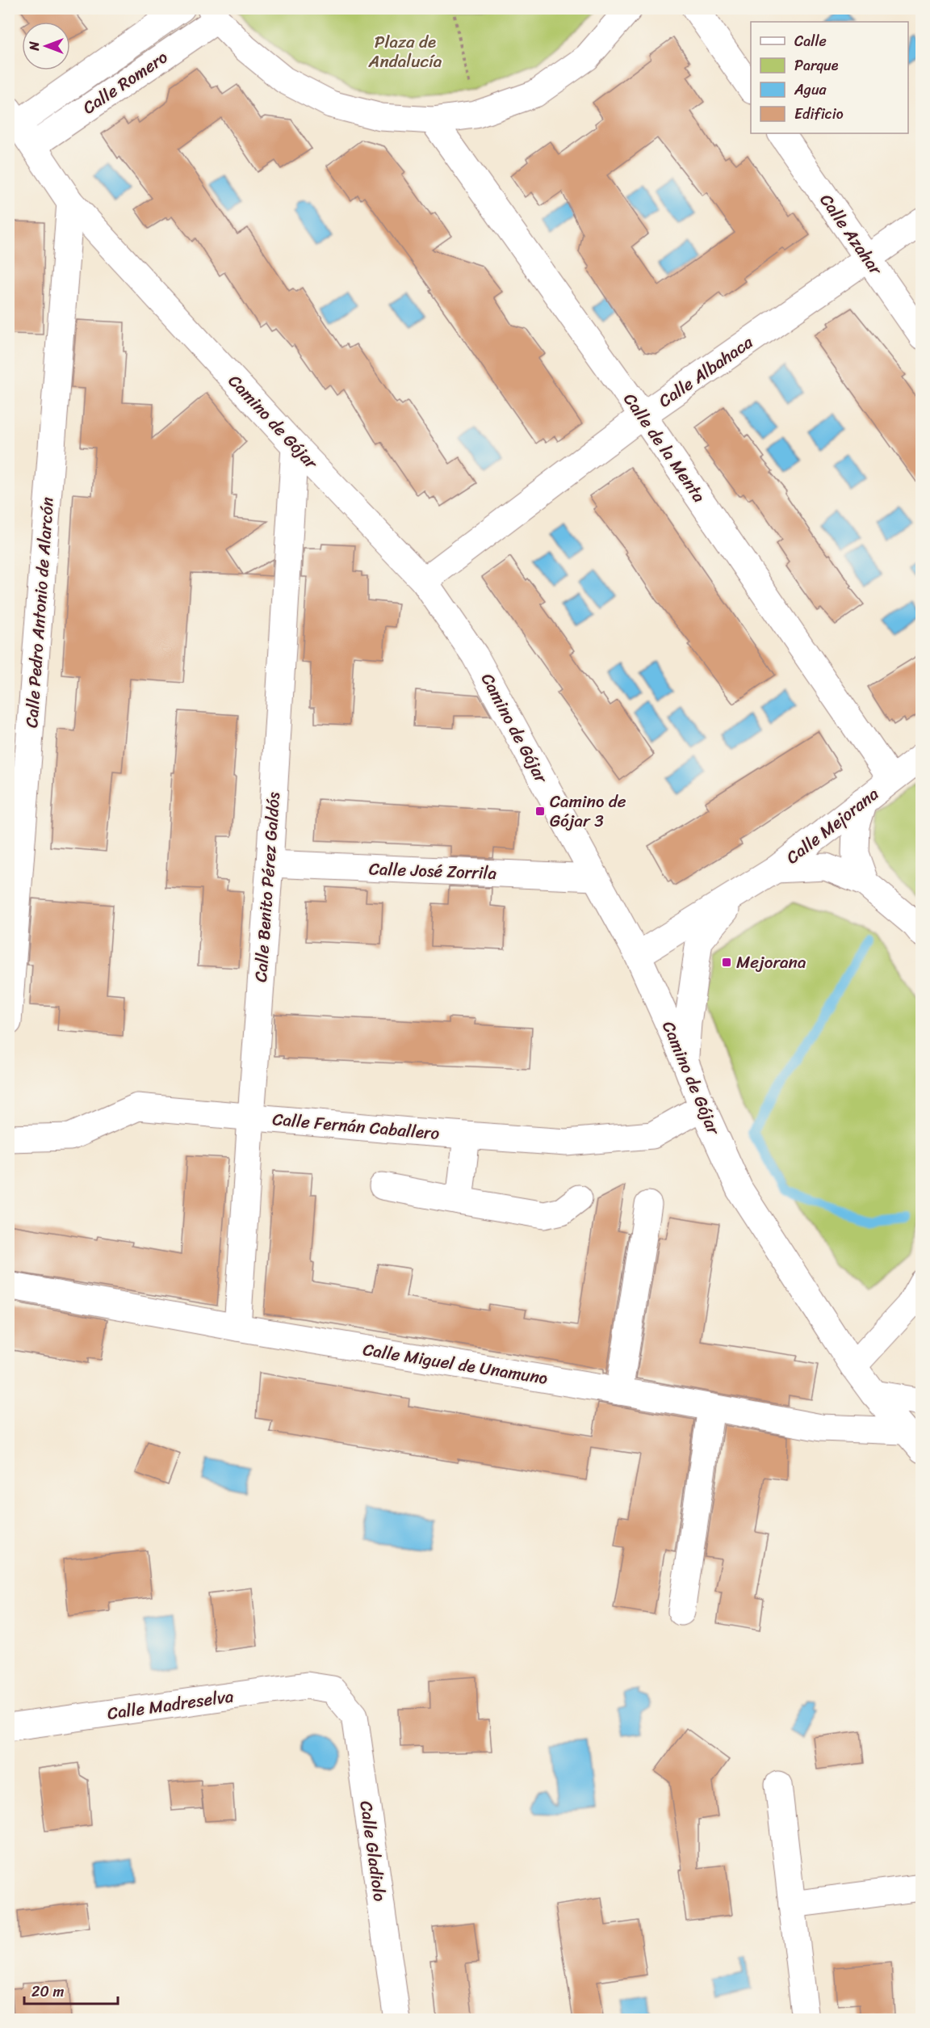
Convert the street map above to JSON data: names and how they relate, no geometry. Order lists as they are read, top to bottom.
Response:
{
  "streets": {
    "street": [
      "Calle Romero",
      "Calle Azahar",
      "Calle Albahaca",
      "Camino de Gójar",
      "Calle de la Menta",
      "Calle Pedro Antonio de Alarcón",
      "Calle Mejorana",
      "Calle José Zorrila",
      "Calle Benito Pérez Galdós",
      "Calle Fernán Caballero",
      "Calle Miguel de Unamuno",
      "Calle Madreselva",
      "Calle Gladiolo"
    ]
  },
  "crossings": [
    ["Calle Romero", "Camino de Gójar"],
    ["Calle Azahar", "Calle Albahaca"],
    ["Calle Albahaca", "Camino de Gójar"],
    ["Calle Albahaca", "Calle de la Menta"],
    ["Camino de Gójar", "Calle Pedro Antonio de Alarcón"],
    ["Camino de Gójar", "Calle Mejorana"],
    ["Camino de Gójar", "Calle José Zorrila"],
    ["Camino de Gójar", "Calle Benito Pérez Galdós"],
    ["Camino de Gójar", "Calle Fernán Caballero"],
    ["Camino de Gójar", "Calle Miguel de Unamuno"],
    ["Calle de la Menta", "Calle Mejorana"],
    ["Calle José Zorrila", "Calle Benito Pérez Galdós"],
    ["Calle Benito Pérez Galdós", "Calle Fernán Caballero"],
    ["Calle Benito Pérez Galdós", "Calle Miguel de Unamuno"],
    ["Calle Madreselva", "Calle Gladiolo"]
  ],
  "parks": ["Plaza de Andalucía"],
  "places": {
    "transit": ["Camino de Gójar 3", "Mejorana"]
  },
  "legend": [
    "Calle",
    "Parque",
    "Agua",
    "Edificio"
  ],
  "scale_bar": "20 m",
  "north": "left"
}
